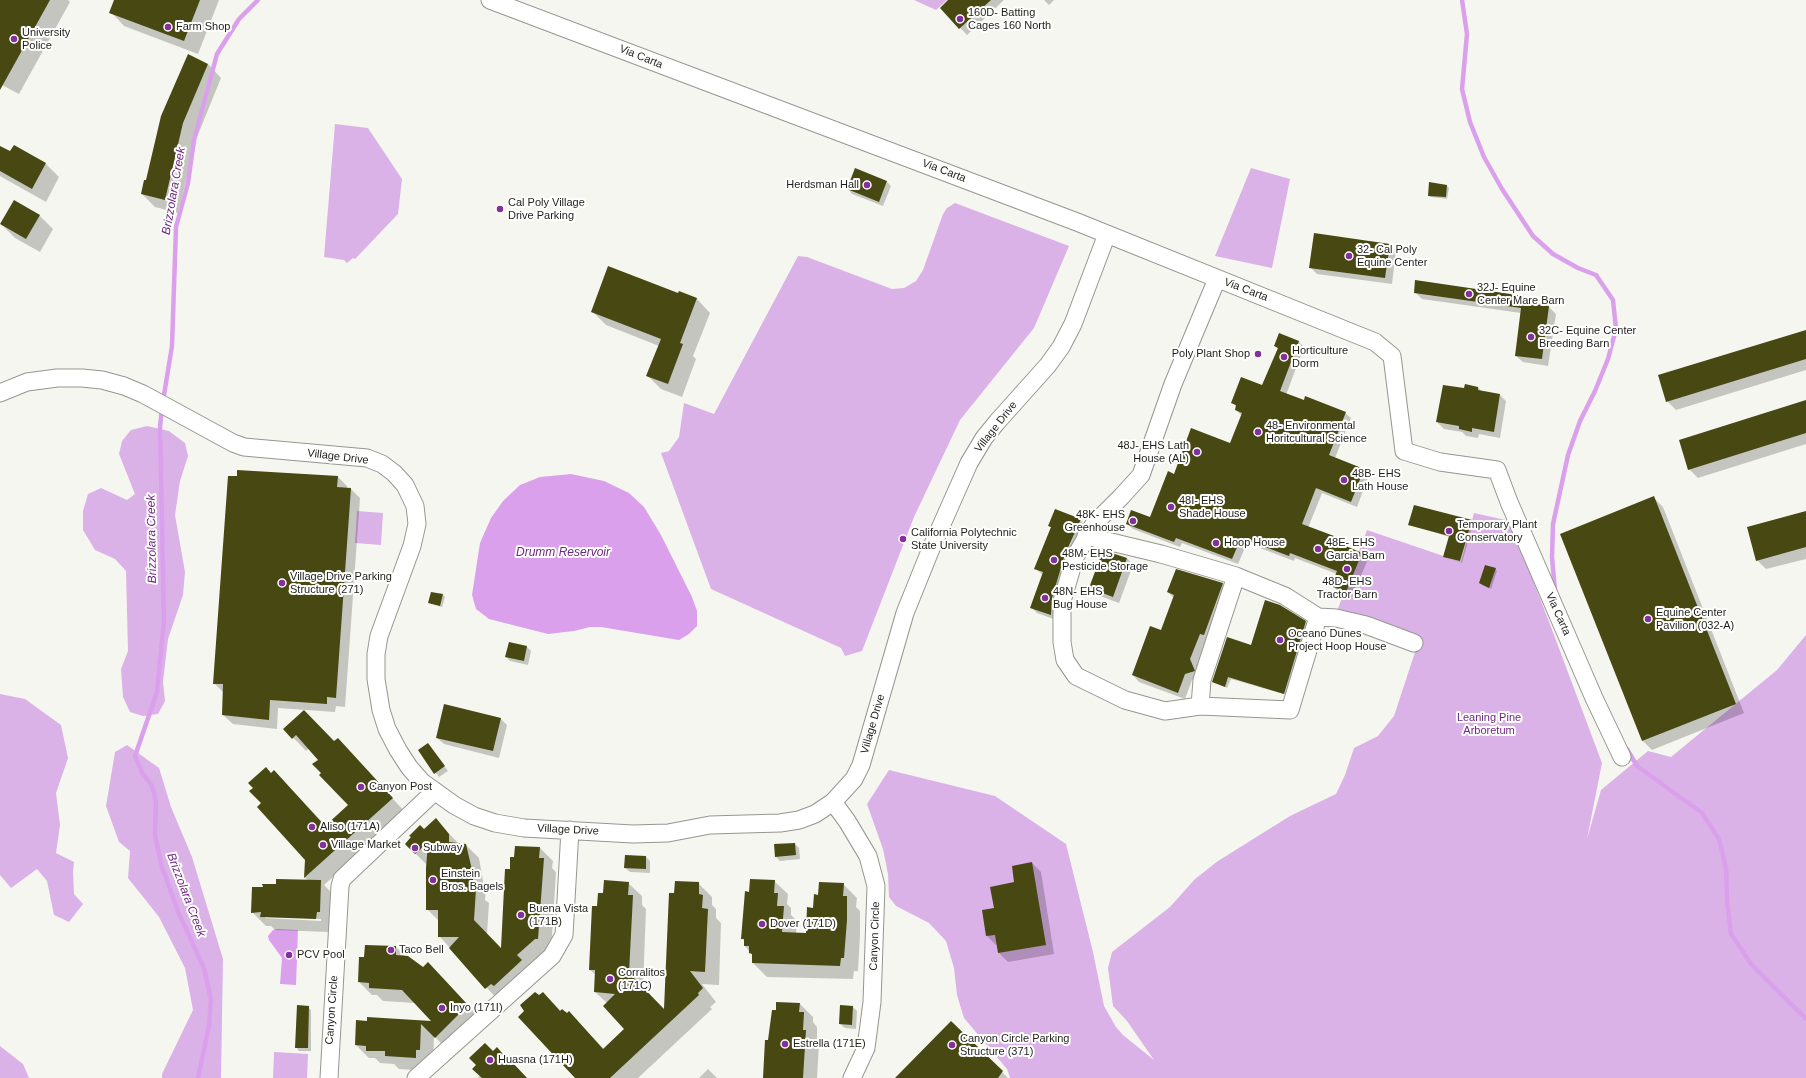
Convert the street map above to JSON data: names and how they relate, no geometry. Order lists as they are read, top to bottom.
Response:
{
  "streets": {
    "street": ["Via Carta", "Village Drive", "Canyon Circle"]
  },
  "crossings": [
    ["Via Carta", "Village Drive"],
    ["Village Drive", "Canyon Circle"]
  ],
  "water": ["Brizzolara Creek", "Drumm Reservoir"],
  "parks": ["Leaning Pine Arboretum"],
  "places": [
    "160D- Batting Cages 160 North",
    "Farm Shop",
    "University Police",
    "Herdsman Hall",
    "Cal Poly Village Drive Parking",
    "32- Cal Poly Equine Center",
    "32J- Equine Center Mare Barn",
    "32C- Equine Center Breeding Barn",
    "Poly Plant Shop",
    "Horticulture Dorm",
    "48- Environmental Horitcultural Science",
    "48J- EHS Lath House (AL)",
    "48B- EHS Lath House",
    "48I- EHS Shade House",
    "48K- EHS Greenhouse",
    "Temporary Plant Conservatory",
    "California Polytechnic State University",
    "Hoop House",
    "48E- EHS Garcia Barn",
    "48M- EHS Pesticide Storage",
    "48D- EHS Tractor Barn",
    "Village Drive Parking Structure (271)",
    "48N- EHS Bug House",
    "Equine Center Pavilion (032-A)",
    "Oceano Dunes Project Hoop House",
    "Canyon Post",
    "Aliso (171A)",
    "Village Market",
    "Subway",
    "Einstein Bros. Bagels",
    "Buena Vista (171B)",
    "Dover (171D)",
    "Taco Bell",
    "PCV Pool",
    "Corralitos (171C)",
    "Inyo (171I)",
    "Estrella (171E)",
    "Canyon Circle Parking Structure (371)",
    "Huasna (171H)"
  ]
}
